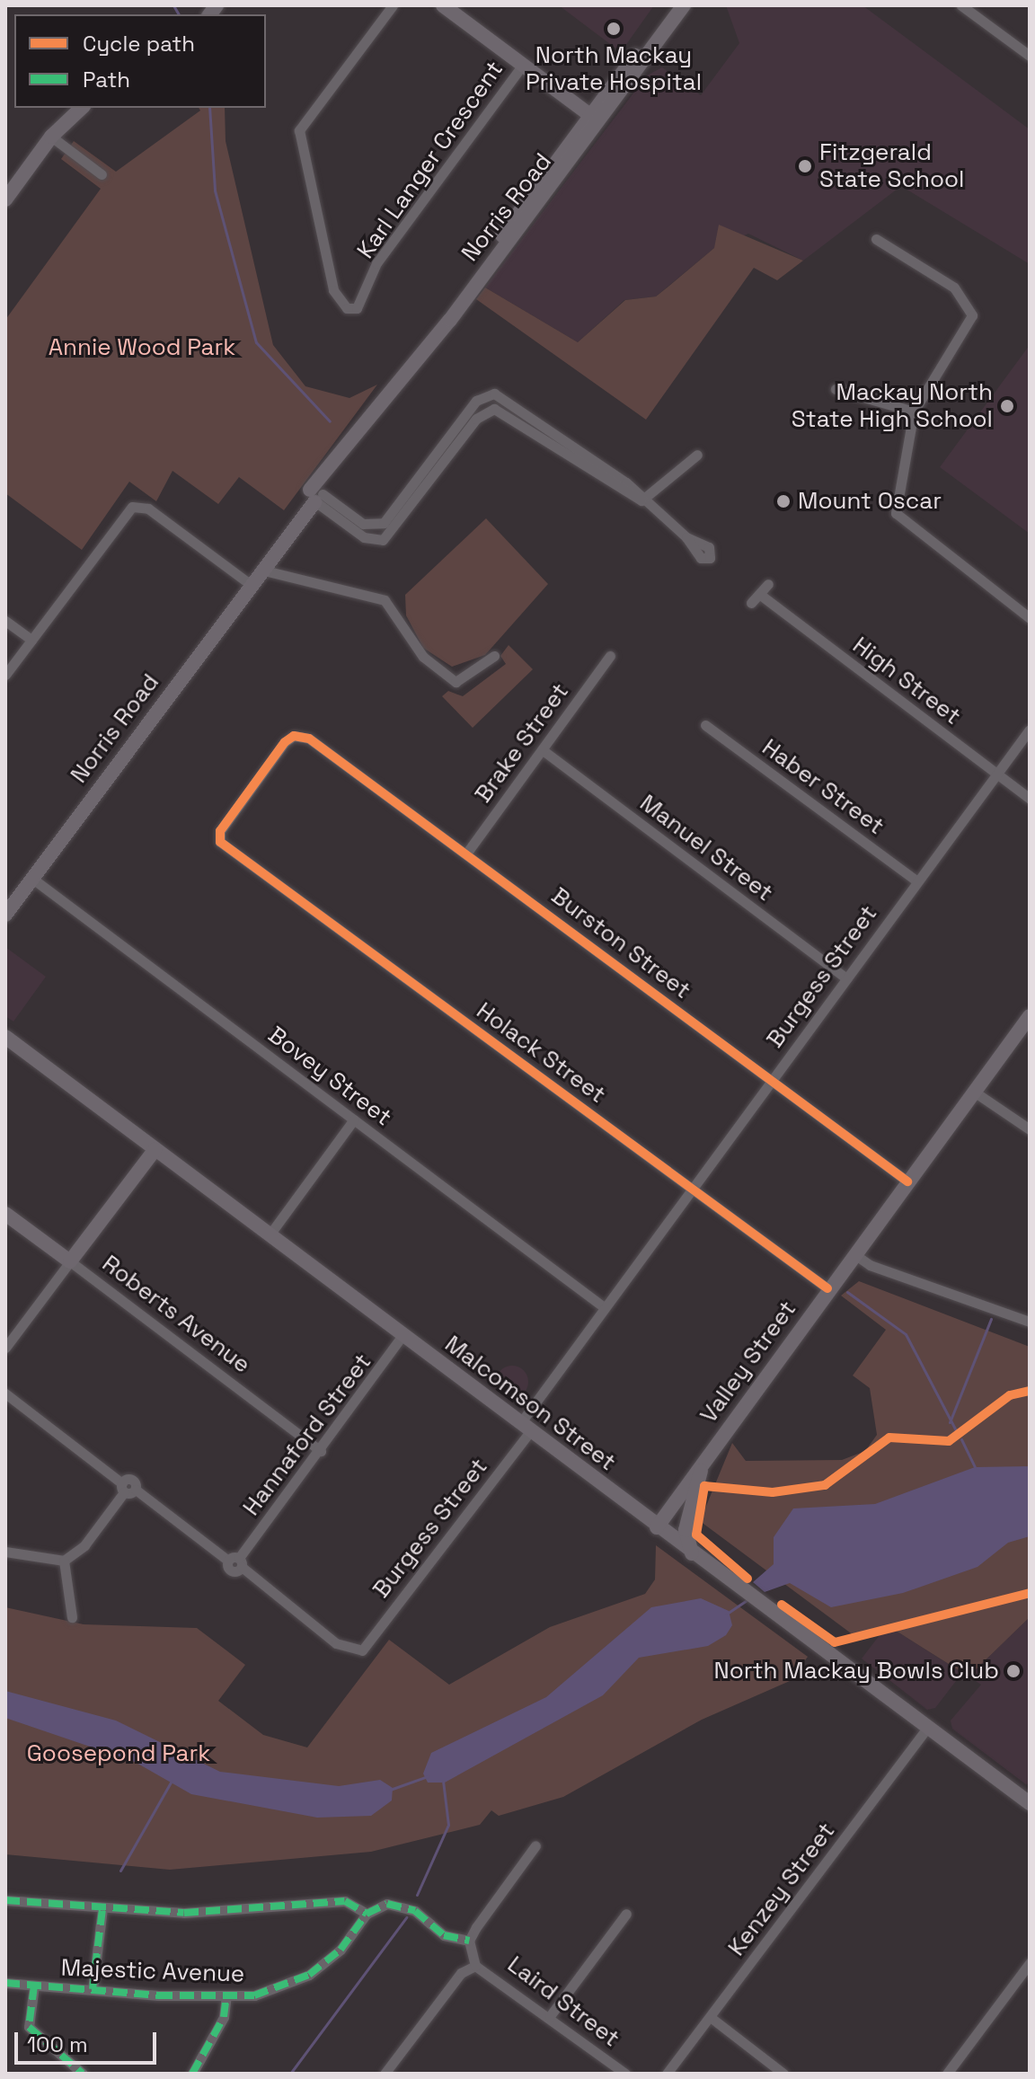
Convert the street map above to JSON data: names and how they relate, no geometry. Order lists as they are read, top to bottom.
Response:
{
  "streets": {
    "street": [
      "Karl Langer Crescent",
      "Norris Road",
      "High Street",
      "Brake Street",
      "Haber Street",
      "Manuel Street",
      "Burston Street",
      "Burgess Street",
      "Holack Street",
      "Bovey Street",
      "Roberts Avenue",
      "Valley Street",
      "Malcomson Street",
      "Hannaford Street",
      "Kenzey Street",
      "Majestic Avenue",
      "Laird Street"
    ]
  },
  "crossings": [
    ["Norris Road", "Bovey Street"],
    ["High Street", "Burgess Street"],
    ["Brake Street", "Manuel Street"],
    ["Brake Street", "Burston Street"],
    ["Haber Street", "Burgess Street"],
    ["Manuel Street", "Burgess Street"],
    ["Burston Street", "Burgess Street"],
    ["Burston Street", "Holack Street"],
    ["Burston Street", "Valley Street"],
    ["Burgess Street", "Holack Street"],
    ["Burgess Street", "Bovey Street"],
    ["Burgess Street", "Malcomson Street"],
    ["Burgess Street", "Hannaford Street"],
    ["Holack Street", "Valley Street"],
    ["Roberts Avenue", "Hannaford Street"],
    ["Valley Street", "Malcomson Street"],
    ["Malcomson Street", "Hannaford Street"],
    ["Malcomson Street", "Kenzey Street"]
  ],
  "parks": ["Annie Wood Park", "Goosepond Park"],
  "places": [
    "North Mackay Private Hospital",
    "Fitzgerald State School",
    "Mackay North State High School",
    "Mount Oscar",
    "North Mackay Bowls Club"
  ],
  "legend": ["Cycle path", "Path"],
  "scale_bar": "100 m"
}
